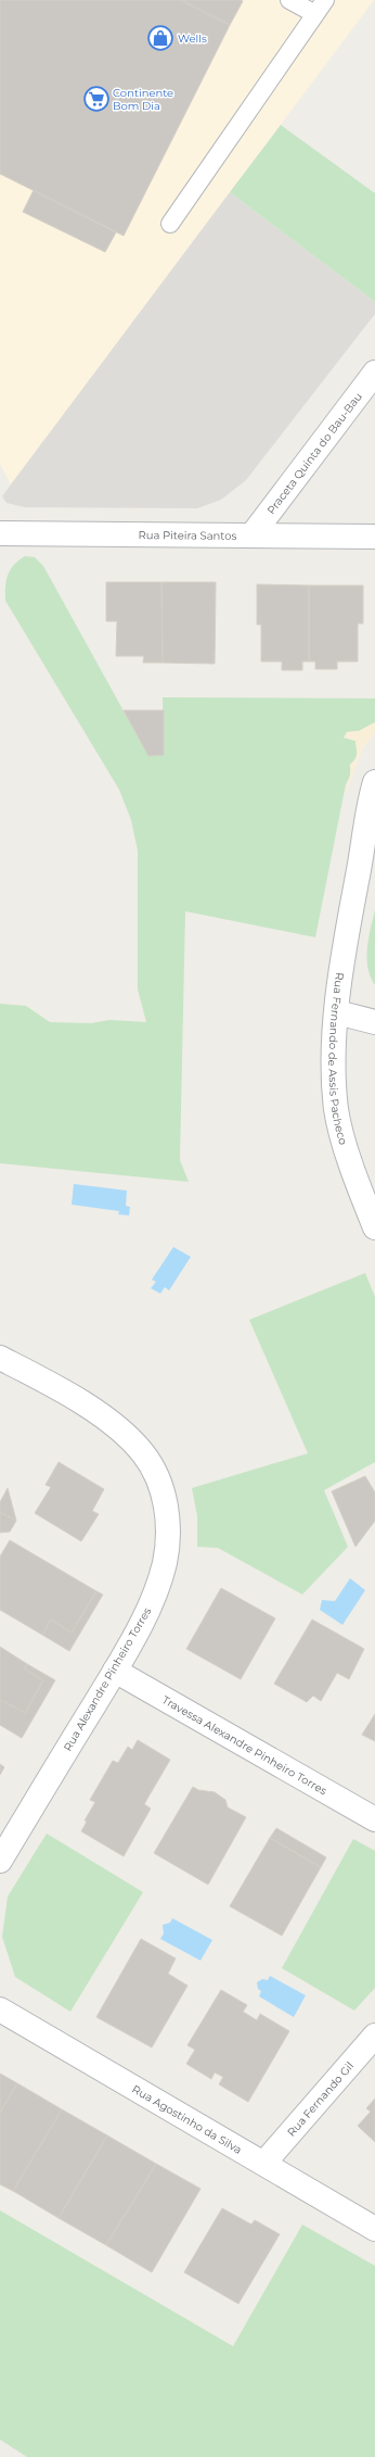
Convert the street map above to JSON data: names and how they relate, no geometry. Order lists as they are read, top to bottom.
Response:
{
  "streets": {
    "street": [
      "Praceta Quinta do Bau-Bau",
      "Rua Piteira Santos",
      "Rua Fernando de Assis Pacheco",
      "Rua Alexandre Pinheiro Torres",
      "Travessa Alexandre Pinheiro Torres",
      "Rua Fernando Gil",
      "Rua Agostinho da Silva"
    ]
  },
  "crossings": [
    ["Praceta Quinta do Bau-Bau", "Rua Piteira Santos"],
    ["Rua Alexandre Pinheiro Torres", "Travessa Alexandre Pinheiro Torres"],
    ["Rua Fernando Gil", "Rua Agostinho da Silva"]
  ],
  "places": {
    "shop": ["Wells"],
    "supermarket": ["Continente Bom Dia"]
  }
}
